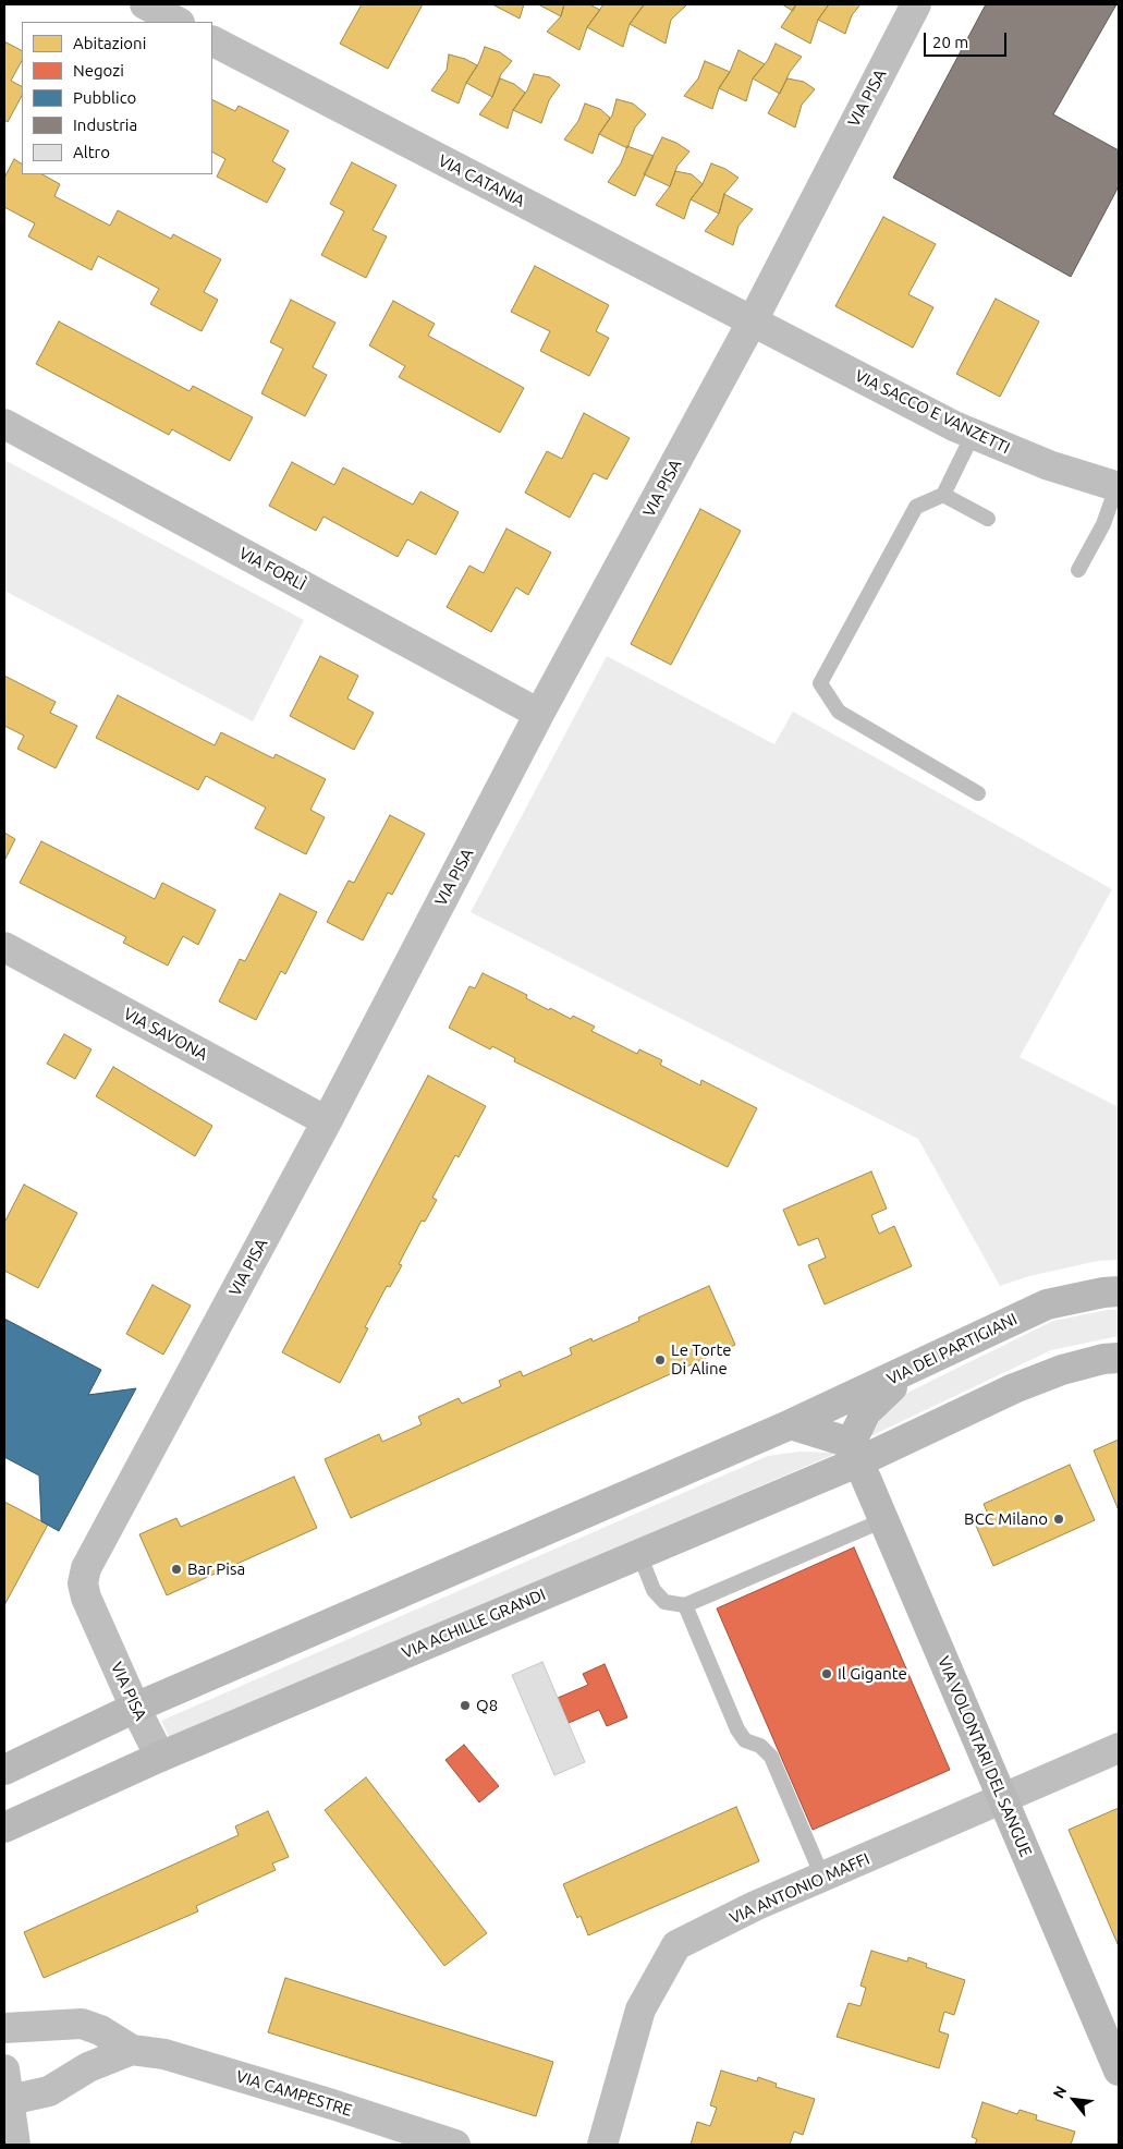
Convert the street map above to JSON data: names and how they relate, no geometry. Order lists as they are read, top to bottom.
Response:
{
  "streets": {
    "street": [
      "VIA PISA",
      "VIA CATANIA",
      "VIA SACCO E VANZETTI",
      "VIA FORLÌ",
      "VIA SAVONA",
      "VIA DEI PARTIGIANI",
      "VIA ACHILLE GRANDI",
      "VIA VOLONTARI DEL SANGUE",
      "VIA ANTONIO MAFFI",
      "VIA CAMPESTRE"
    ]
  },
  "crossings": [
    ["VIA PISA", "VIA CATANIA"],
    ["VIA PISA", "VIA SACCO E VANZETTI"],
    ["VIA PISA", "VIA FORLÌ"],
    ["VIA PISA", "VIA SAVONA"],
    ["VIA PISA", "VIA ACHILLE GRANDI"],
    ["VIA CATANIA", "VIA SACCO E VANZETTI"],
    ["VIA ACHILLE GRANDI", "VIA VOLONTARI DEL SANGUE"],
    ["VIA VOLONTARI DEL SANGUE", "VIA ANTONIO MAFFI"]
  ],
  "places": [
    "Le Torte Di Aline",
    "BCC Milano",
    "Bar Pisa",
    "Il Gigante",
    "Q8"
  ],
  "legend": [
    "Abitazioni",
    "Negozi",
    "Pubblico",
    "Industria",
    "Altro"
  ],
  "scale_bar": "20 m",
  "north": "top left"
}
